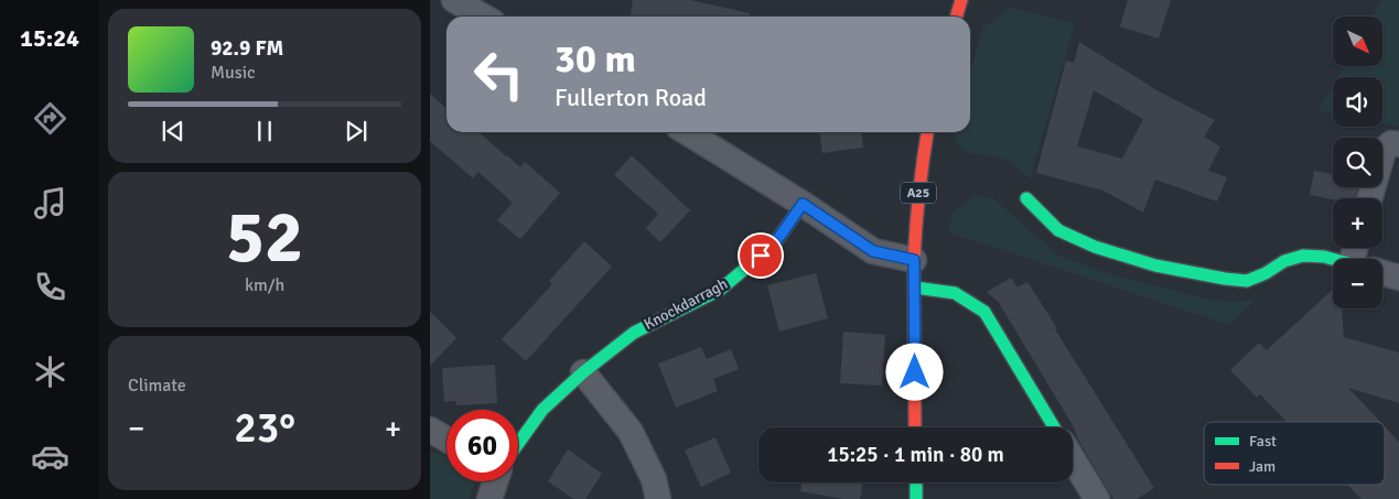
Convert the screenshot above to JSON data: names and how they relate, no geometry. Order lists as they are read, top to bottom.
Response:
{
  "streets": {
    "street": ["A25", "Knockdarragh"]
  },
  "legend": ["Fast", "Jam"],
  "north": "bottom right",
  "page": {
    "tabs": "15:24",
    "map_buttons": ["+", "−"],
    "turn": ["30 m", "Fullerton Road"],
    "song": ["92.9 FM", "Music"],
    "tile": [
      ["52", "km/h"],
      "Climate"
    ],
    "heat": ["−", "23°", "+"],
    "limit": "60",
    "trip": "15:25 · 1 min · 80 m"
  }
}
